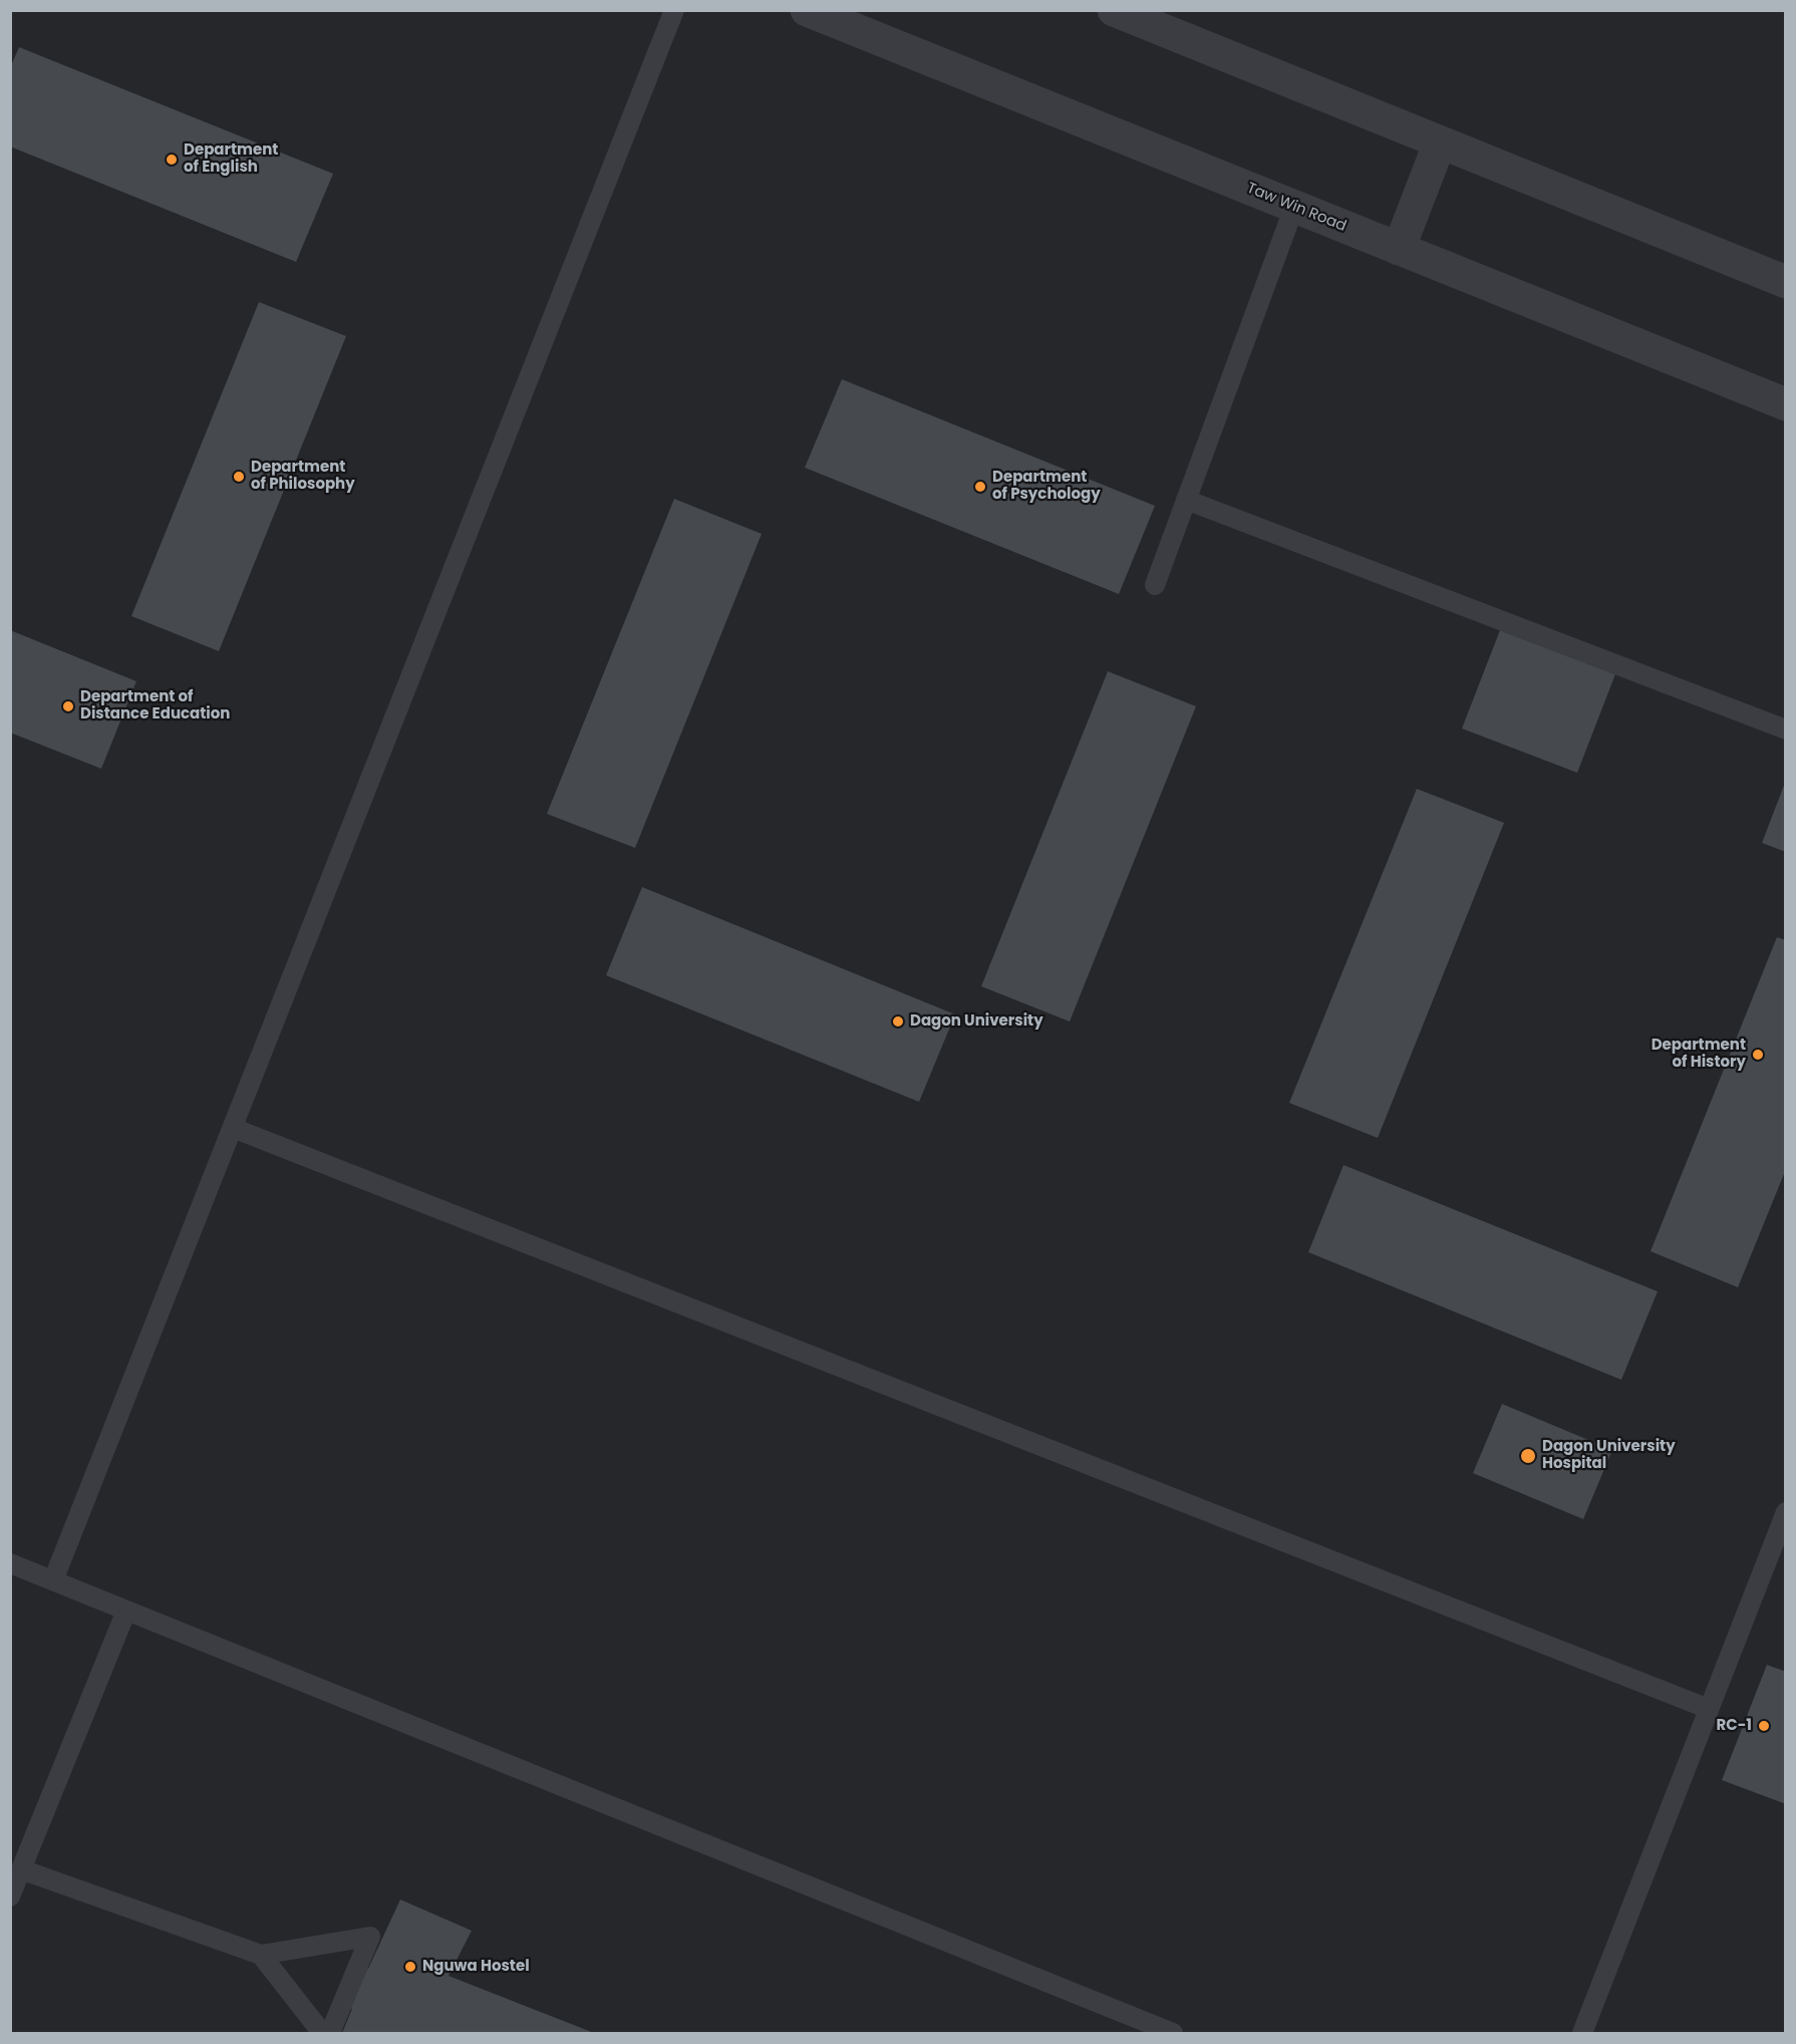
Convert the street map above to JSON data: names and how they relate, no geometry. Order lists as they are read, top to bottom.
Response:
{
  "streets": {
    "street": ["Taw Win Road"]
  },
  "places": [
    "Department of English",
    "Department of Philosophy",
    "Department of Psychology",
    "Department of Distance Education",
    "Dagon University",
    "Department of History",
    "Dagon University Hospital",
    "RC-1",
    "Nguwa Hostel"
  ]
}
